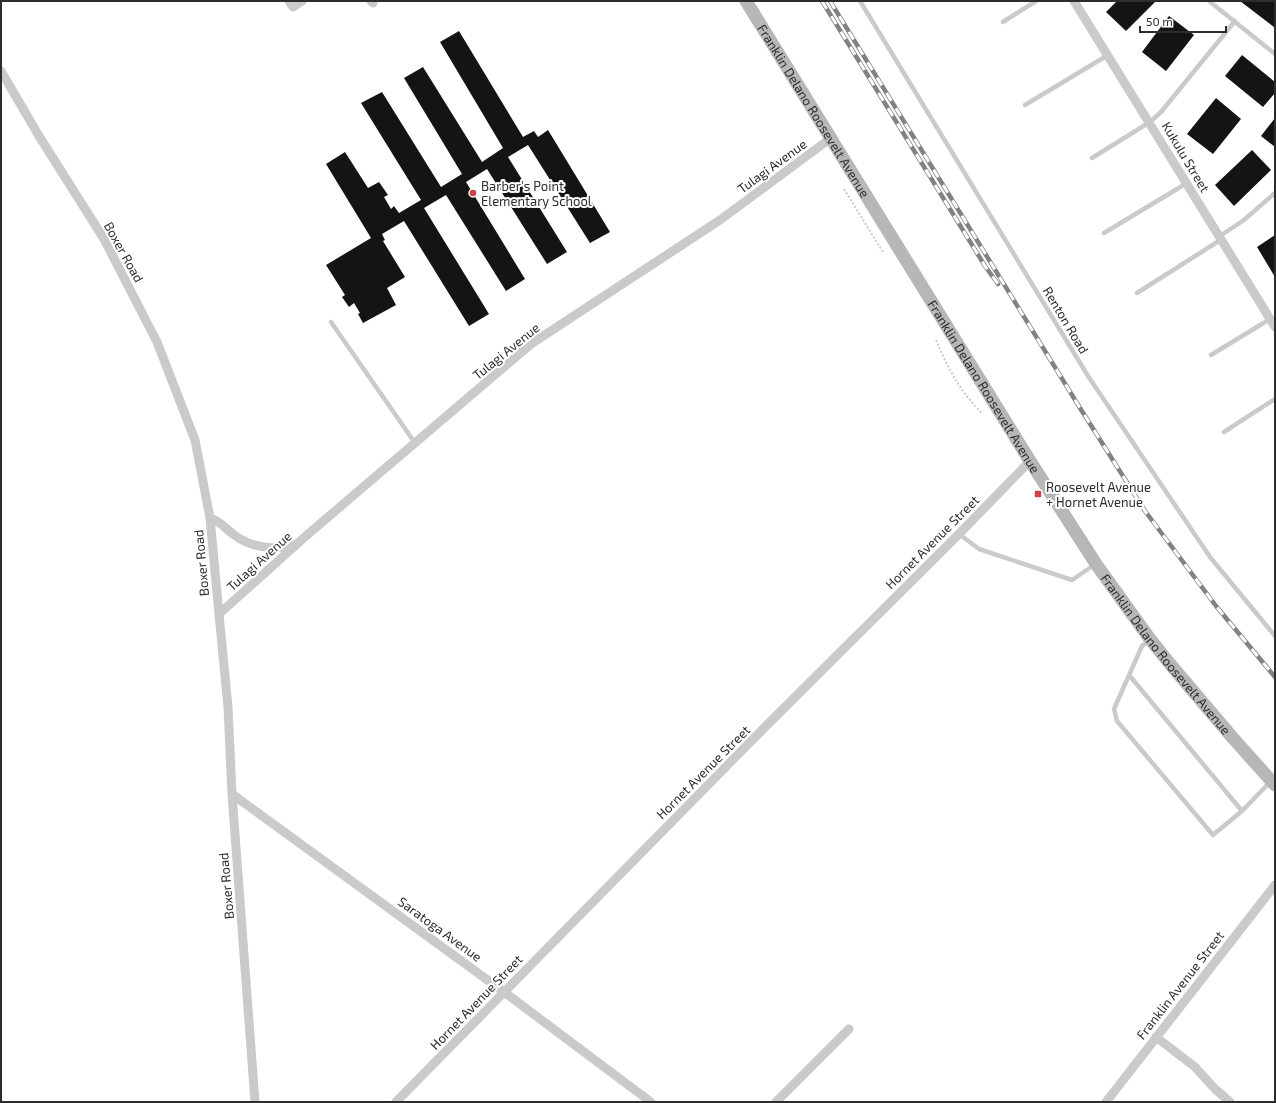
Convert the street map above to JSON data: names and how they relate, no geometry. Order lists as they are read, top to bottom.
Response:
{
  "streets": {
    "main road": ["Franklin Delano Roosevelt Avenue"],
    "street": [
      "Kukulu Street",
      "Tulagi Avenue",
      "Boxer Road",
      "Hornet Avenue Street",
      "Saratoga Avenue",
      "Franklin Avenue Street"
    ],
    "lane": ["Renton Road"]
  },
  "crossings": [
    ["Franklin Delano Roosevelt Avenue", "Tulagi Avenue"],
    ["Franklin Delano Roosevelt Avenue", "Hornet Avenue Street"],
    ["Tulagi Avenue", "Boxer Road"],
    ["Boxer Road", "Saratoga Avenue"],
    ["Hornet Avenue Street", "Saratoga Avenue"]
  ],
  "places": {
    "other": ["Barber's Point Elementary School"],
    "transit": ["Roosevelt Avenue + Hornet Avenue"]
  },
  "scale_bar": "50 m"
}
